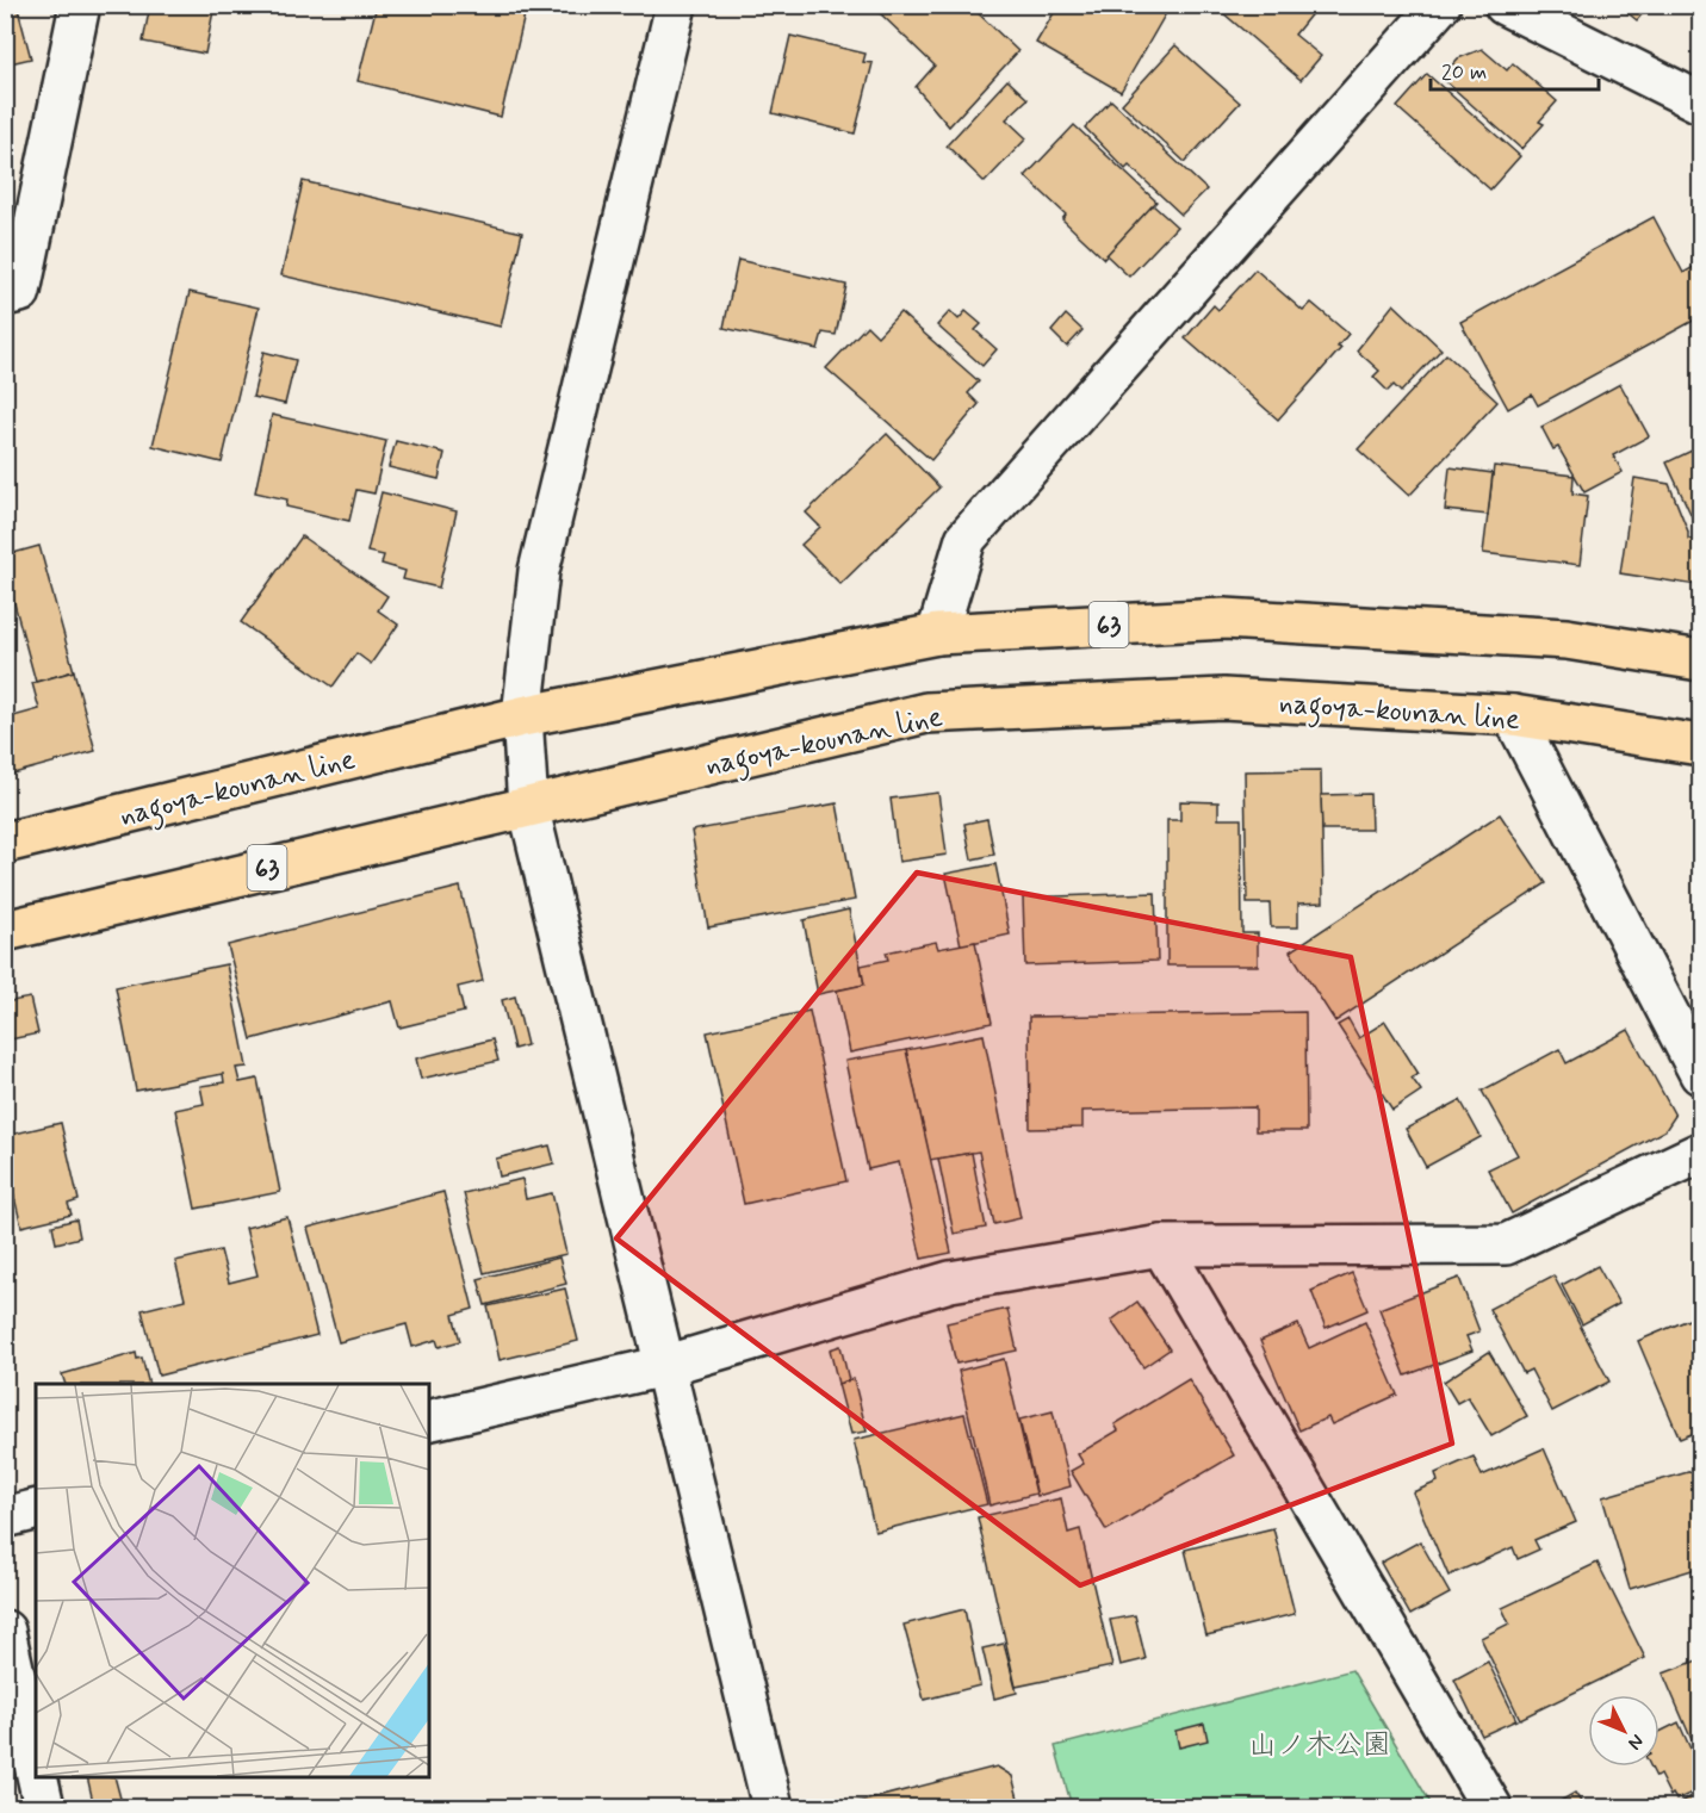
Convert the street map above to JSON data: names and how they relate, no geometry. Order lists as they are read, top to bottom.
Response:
{
  "streets": {
    "main road": ["63", "nagoya-kounan line"]
  },
  "parks": ["山ノ木公園"],
  "scale_bar": "20 m",
  "north": "bottom right"
}
